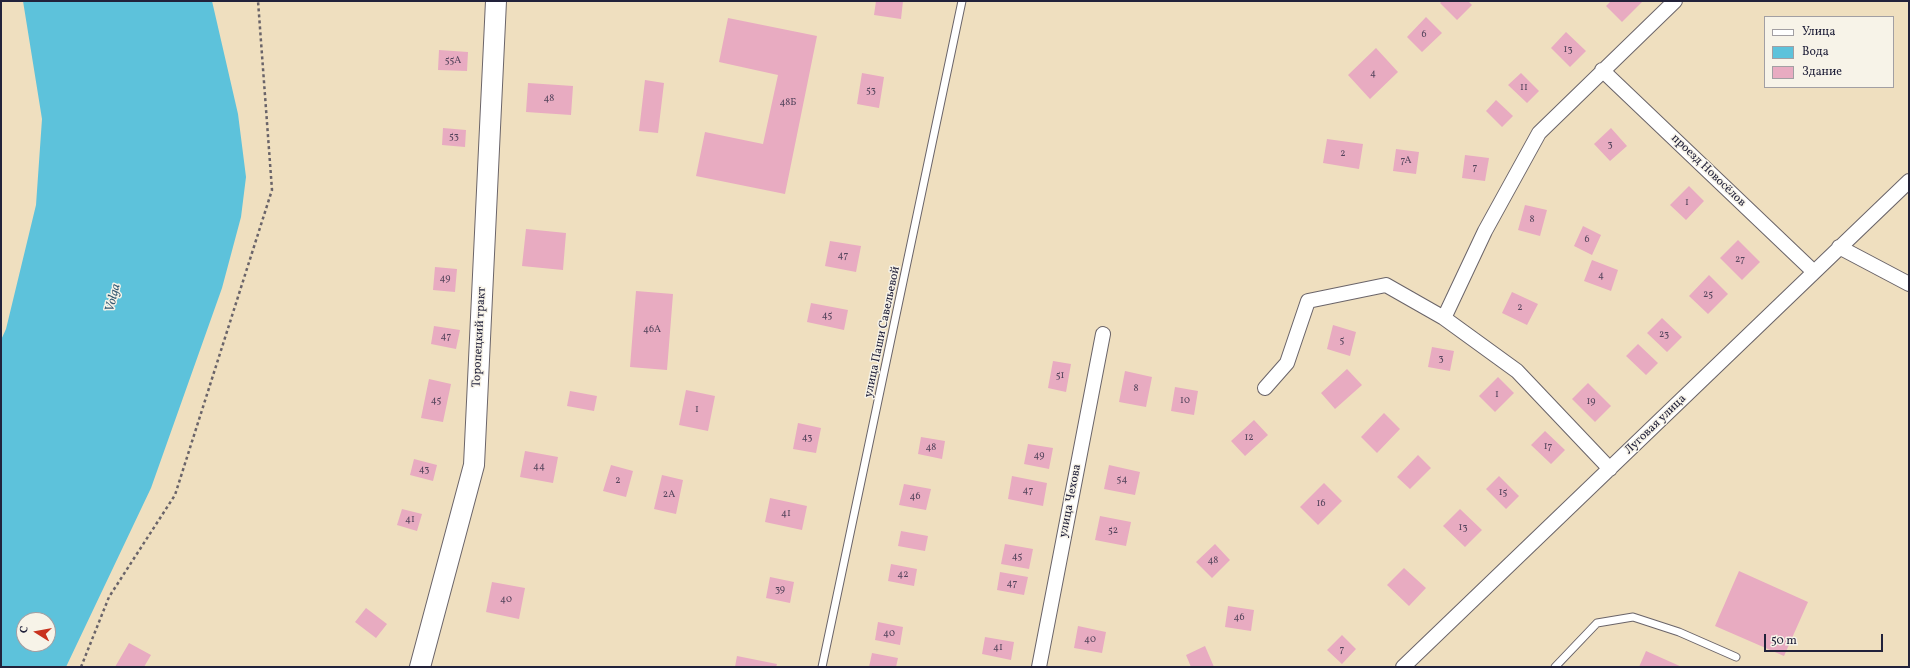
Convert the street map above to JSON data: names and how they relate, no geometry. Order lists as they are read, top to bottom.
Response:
{
  "streets": {
    "main road": ["Торопецкий тракт"],
    "street": ["проезд Новосёлов", "Луговая улица", "улица Чехова"],
    "lane": ["улица Паши Савельевой"]
  },
  "crossings": [
    ["проезд Новосёлов", "Луговая улица"]
  ],
  "water": ["Volga"],
  "house_numbers": [
    "6",
    "13",
    "55А",
    "4",
    "11",
    "53",
    "48",
    "48Б",
    "53",
    "3",
    "2",
    "7А",
    "7",
    "1",
    "8",
    "6",
    "47",
    "27",
    "4",
    "49",
    "25",
    "2",
    "45",
    "46А",
    "23",
    "47",
    "5",
    "3",
    "51",
    "8",
    "1",
    "45",
    "10",
    "19",
    "1",
    "43",
    "12",
    "17",
    "48",
    "49",
    "44",
    "43",
    "54",
    "2",
    "47",
    "15",
    "2А",
    "46",
    "16",
    "41",
    "41",
    "13",
    "52",
    "45",
    "48",
    "42",
    "47",
    "39",
    "40",
    "46",
    "40",
    "40",
    "41",
    "7"
  ],
  "legend": ["Улица", "Вода", "Здание"],
  "scale_bar": "50 m",
  "north": "left"
}
